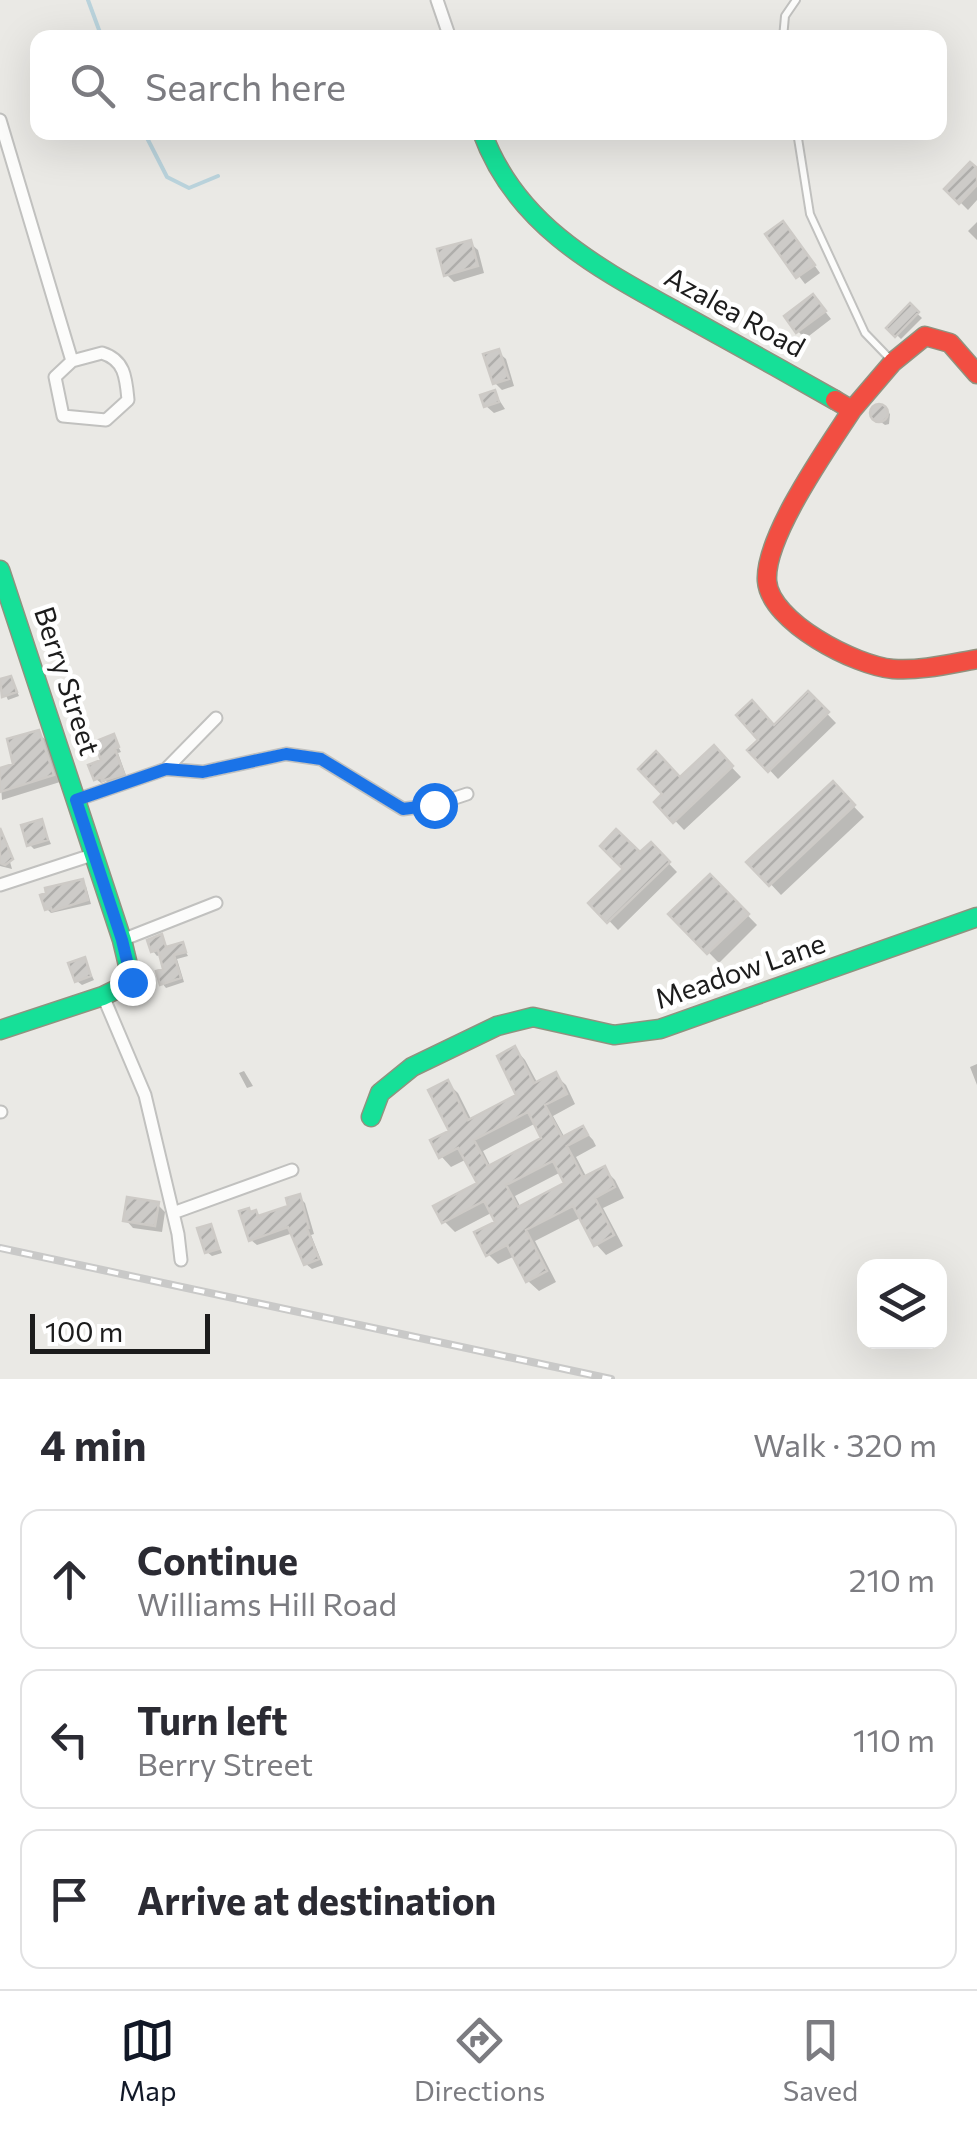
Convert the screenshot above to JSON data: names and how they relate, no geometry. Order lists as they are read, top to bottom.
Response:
{
  "streets": {
    "street": ["Azalea Road", "Berry Street", "Meadow Lane"]
  },
  "scale_bar": "100 m",
  "page": {
    "search": "Search here",
    "scale": "100 m",
    "heading": ["4 min", "Walk · 320 m"],
    "list": [
      ["Continue", "Williams Hill Road", "210 m"],
      ["Turn left", "Berry Street", "110 m"],
      "Arrive at destination"
    ],
    "nav": ["Map", "Directions", "Saved"]
  }
}
